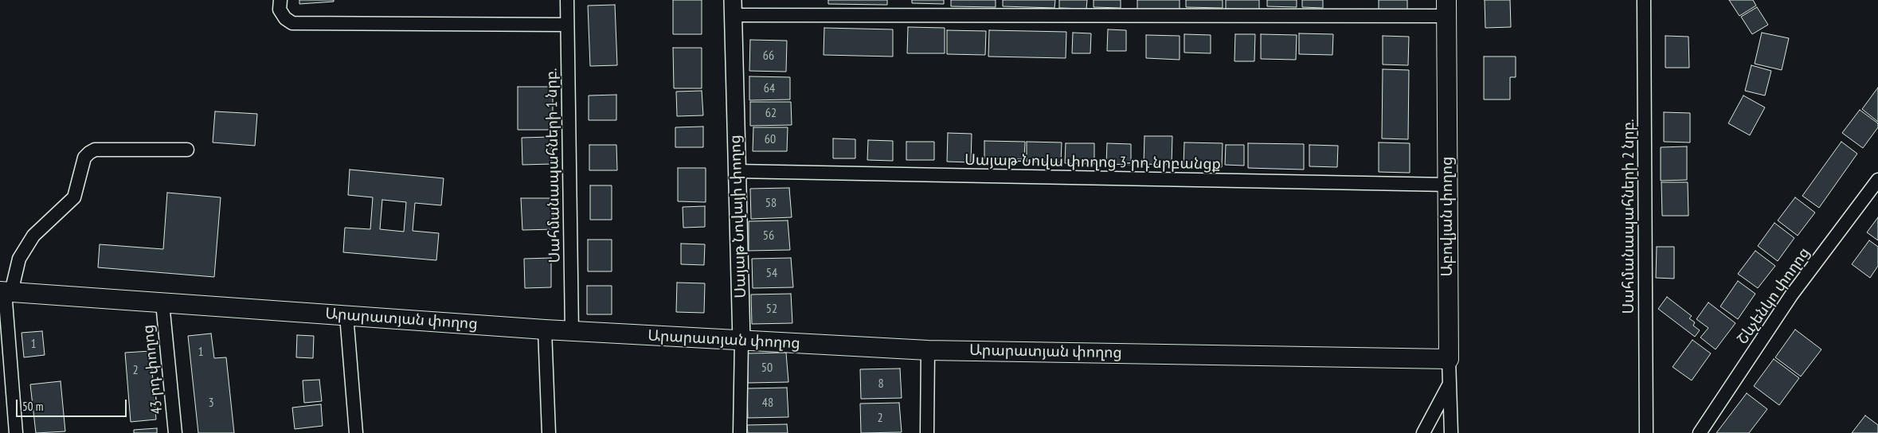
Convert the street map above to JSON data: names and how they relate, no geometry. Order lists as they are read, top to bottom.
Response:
{
  "streets": {
    "main road": ["Աբովյան փողոց", "Արարատյան փողոց"],
    "street": [
      "Սայաթ-Նովա փողոց 3-րդ նրբանցք",
      "Սահմանապահների 1 նրբ.",
      "Սայաթ Նովայի փողոց",
      "Սահմանապահների 2 նրբ.",
      "Շևչենկո փողոց",
      "43-րդ փողոց"
    ]
  },
  "crossings": [
    ["Սայաթ-Նովա փողոց 3-րդ նրբանցք", "Սայաթ Նովայի փողոց"],
    ["Սայաթ-Նովա փողոց 3-րդ նրբանցք", "Աբովյան փողոց"],
    ["Սահմանապահների 1 նրբ.", "Արարատյան փողոց"],
    ["Սայաթ Նովայի փողոց", "Արարատյան փողոց"],
    ["Աբովյան փողոց", "Արարատյան փողոց"],
    ["Արարատյան փողոց", "43-րդ փողոց"]
  ],
  "house_numbers": [
    "66",
    "64",
    "62",
    "60",
    "58",
    "56",
    "54",
    "52",
    "1",
    "1",
    "50",
    "2",
    "8",
    "3",
    "48",
    "2"
  ],
  "scale_bar": "50 m"
}
